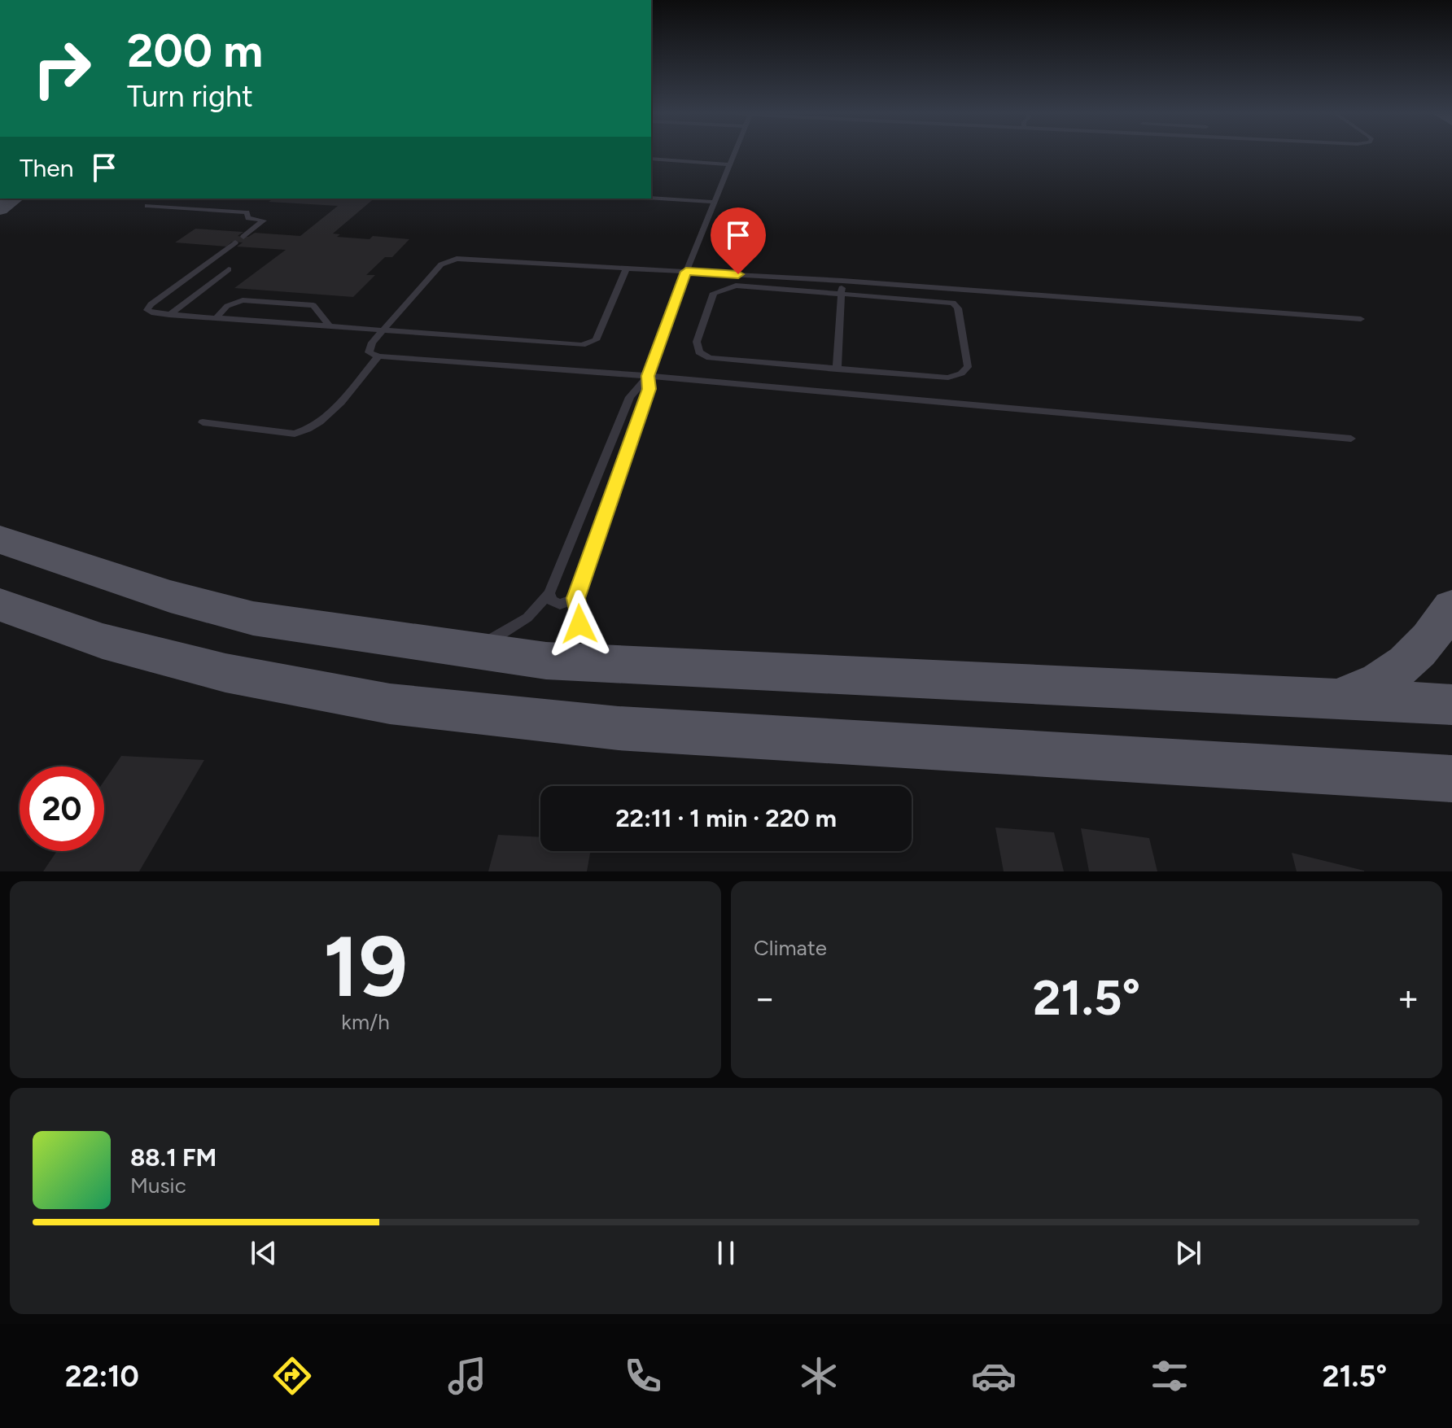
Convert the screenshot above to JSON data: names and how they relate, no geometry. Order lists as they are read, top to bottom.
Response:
{
  "page": {
    "turn": ["200 m", "Turn right"],
    "then": "Then",
    "limit": "20",
    "trip": "22:11 · 1 min · 220 m",
    "tile": [
      ["19", "km/h"],
      "Climate"
    ],
    "heat": ["−", "21.5°", "+"],
    "song": ["88.1 FM", "Music"],
    "tabs": ["22:10", "21.5°"]
  }
}
